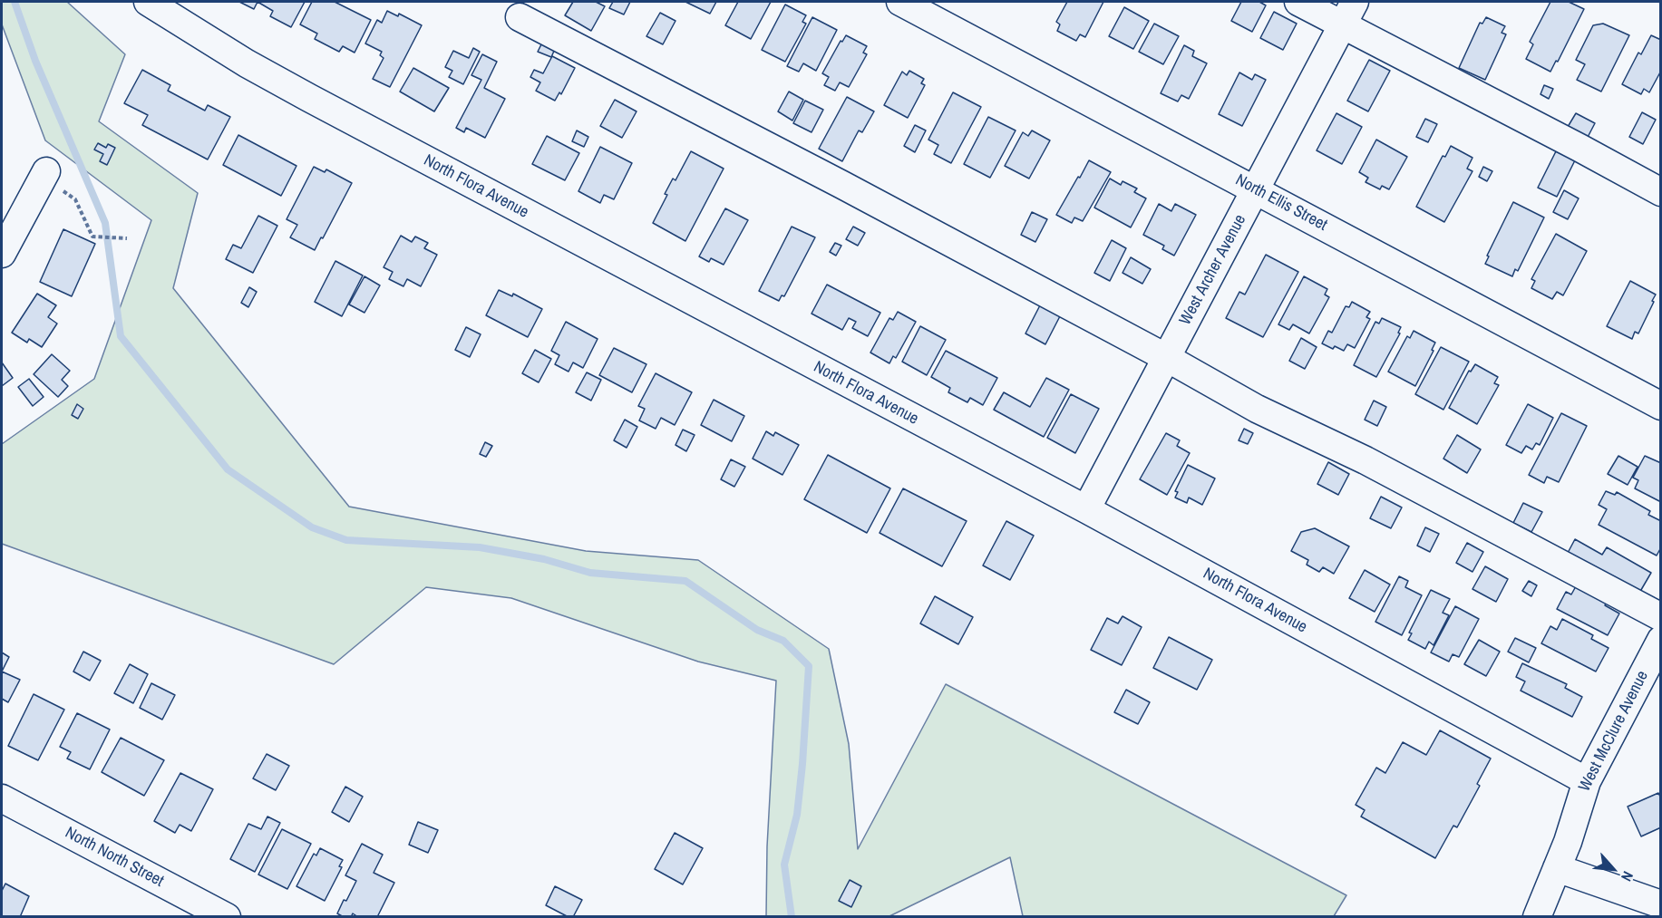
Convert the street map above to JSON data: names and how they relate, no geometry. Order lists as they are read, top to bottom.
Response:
{
  "streets": {
    "street": [
      "North Flora Avenue",
      "North Ellis Street",
      "West Archer Avenue",
      "West McClure Avenue",
      "North North Street"
    ]
  },
  "crossings": [
    ["North Flora Avenue", "West Archer Avenue"],
    ["North Flora Avenue", "West McClure Avenue"],
    ["North Ellis Street", "West Archer Avenue"]
  ],
  "north": "bottom right"
}
